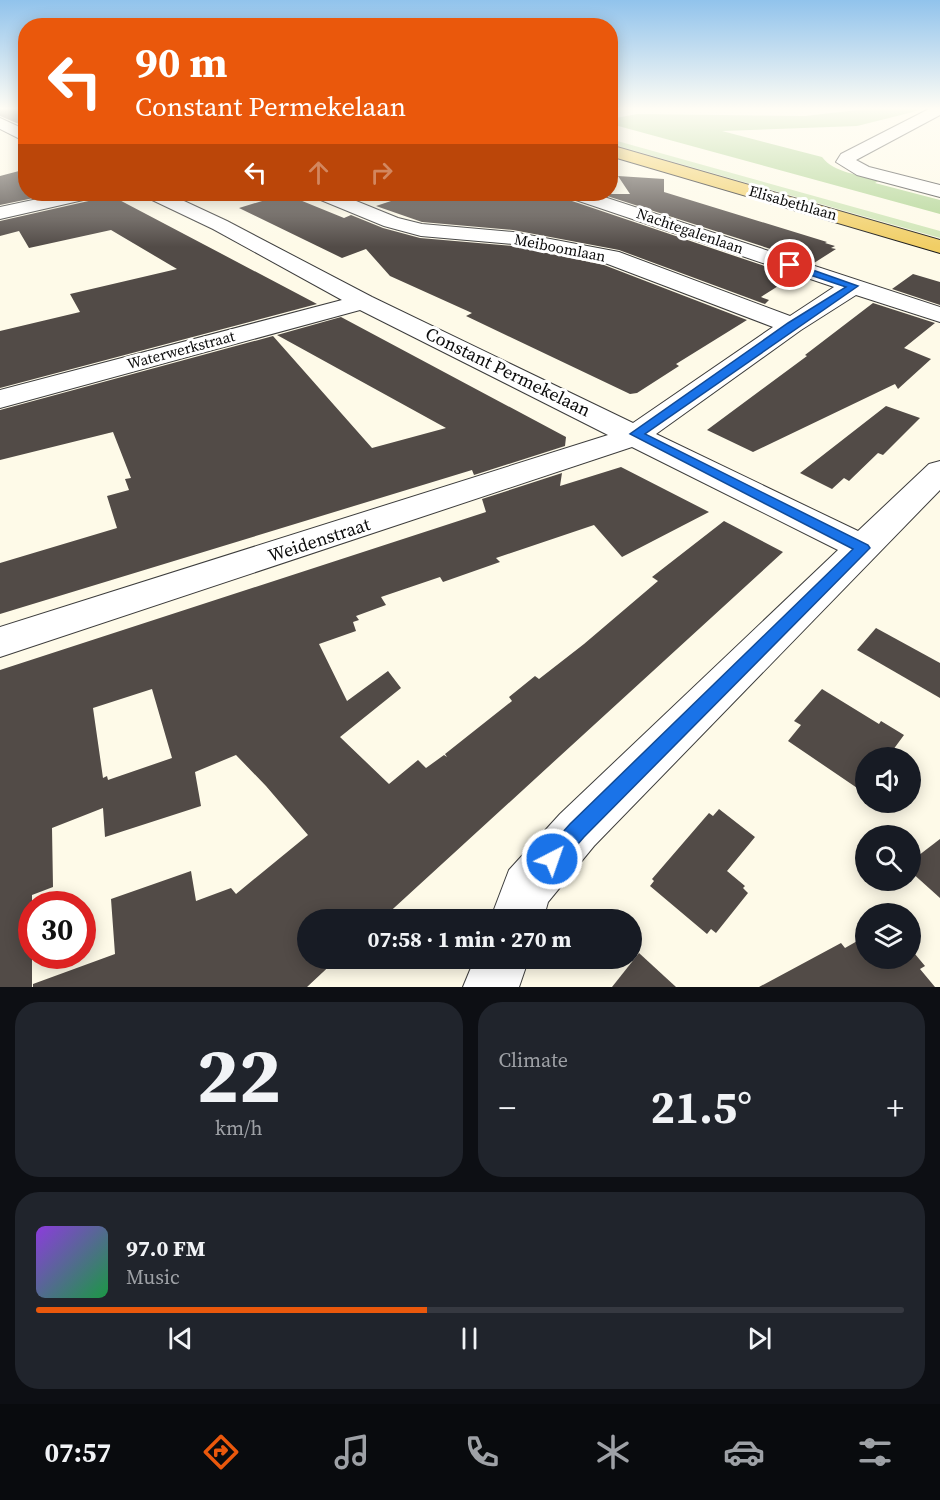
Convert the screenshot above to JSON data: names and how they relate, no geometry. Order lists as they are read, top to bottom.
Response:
{
  "streets": {
    "main road": ["Elisabethlaan"],
    "street": [
      "Nachtegalenlaan",
      "Meiboomlaan",
      "Waterwerkstraat",
      "Constant Permekelaan",
      "Weidenstraat"
    ]
  },
  "crossings": [
    ["Nachtegalenlaan", "Weidenstraat"],
    ["Meiboomlaan", "Weidenstraat"],
    ["Waterwerkstraat", "Constant Permekelaan"],
    ["Constant Permekelaan", "Weidenstraat"]
  ],
  "page": {
    "turn": ["90 m", "Constant Permekelaan"],
    "limit": "30",
    "trip": "07:58 · 1 min · 270 m",
    "tile": [
      ["22", "km/h"],
      "Climate"
    ],
    "heat": ["−", "21.5°", "+"],
    "song": ["97.0 FM", "Music"],
    "tabs": "07:57"
  }
}
